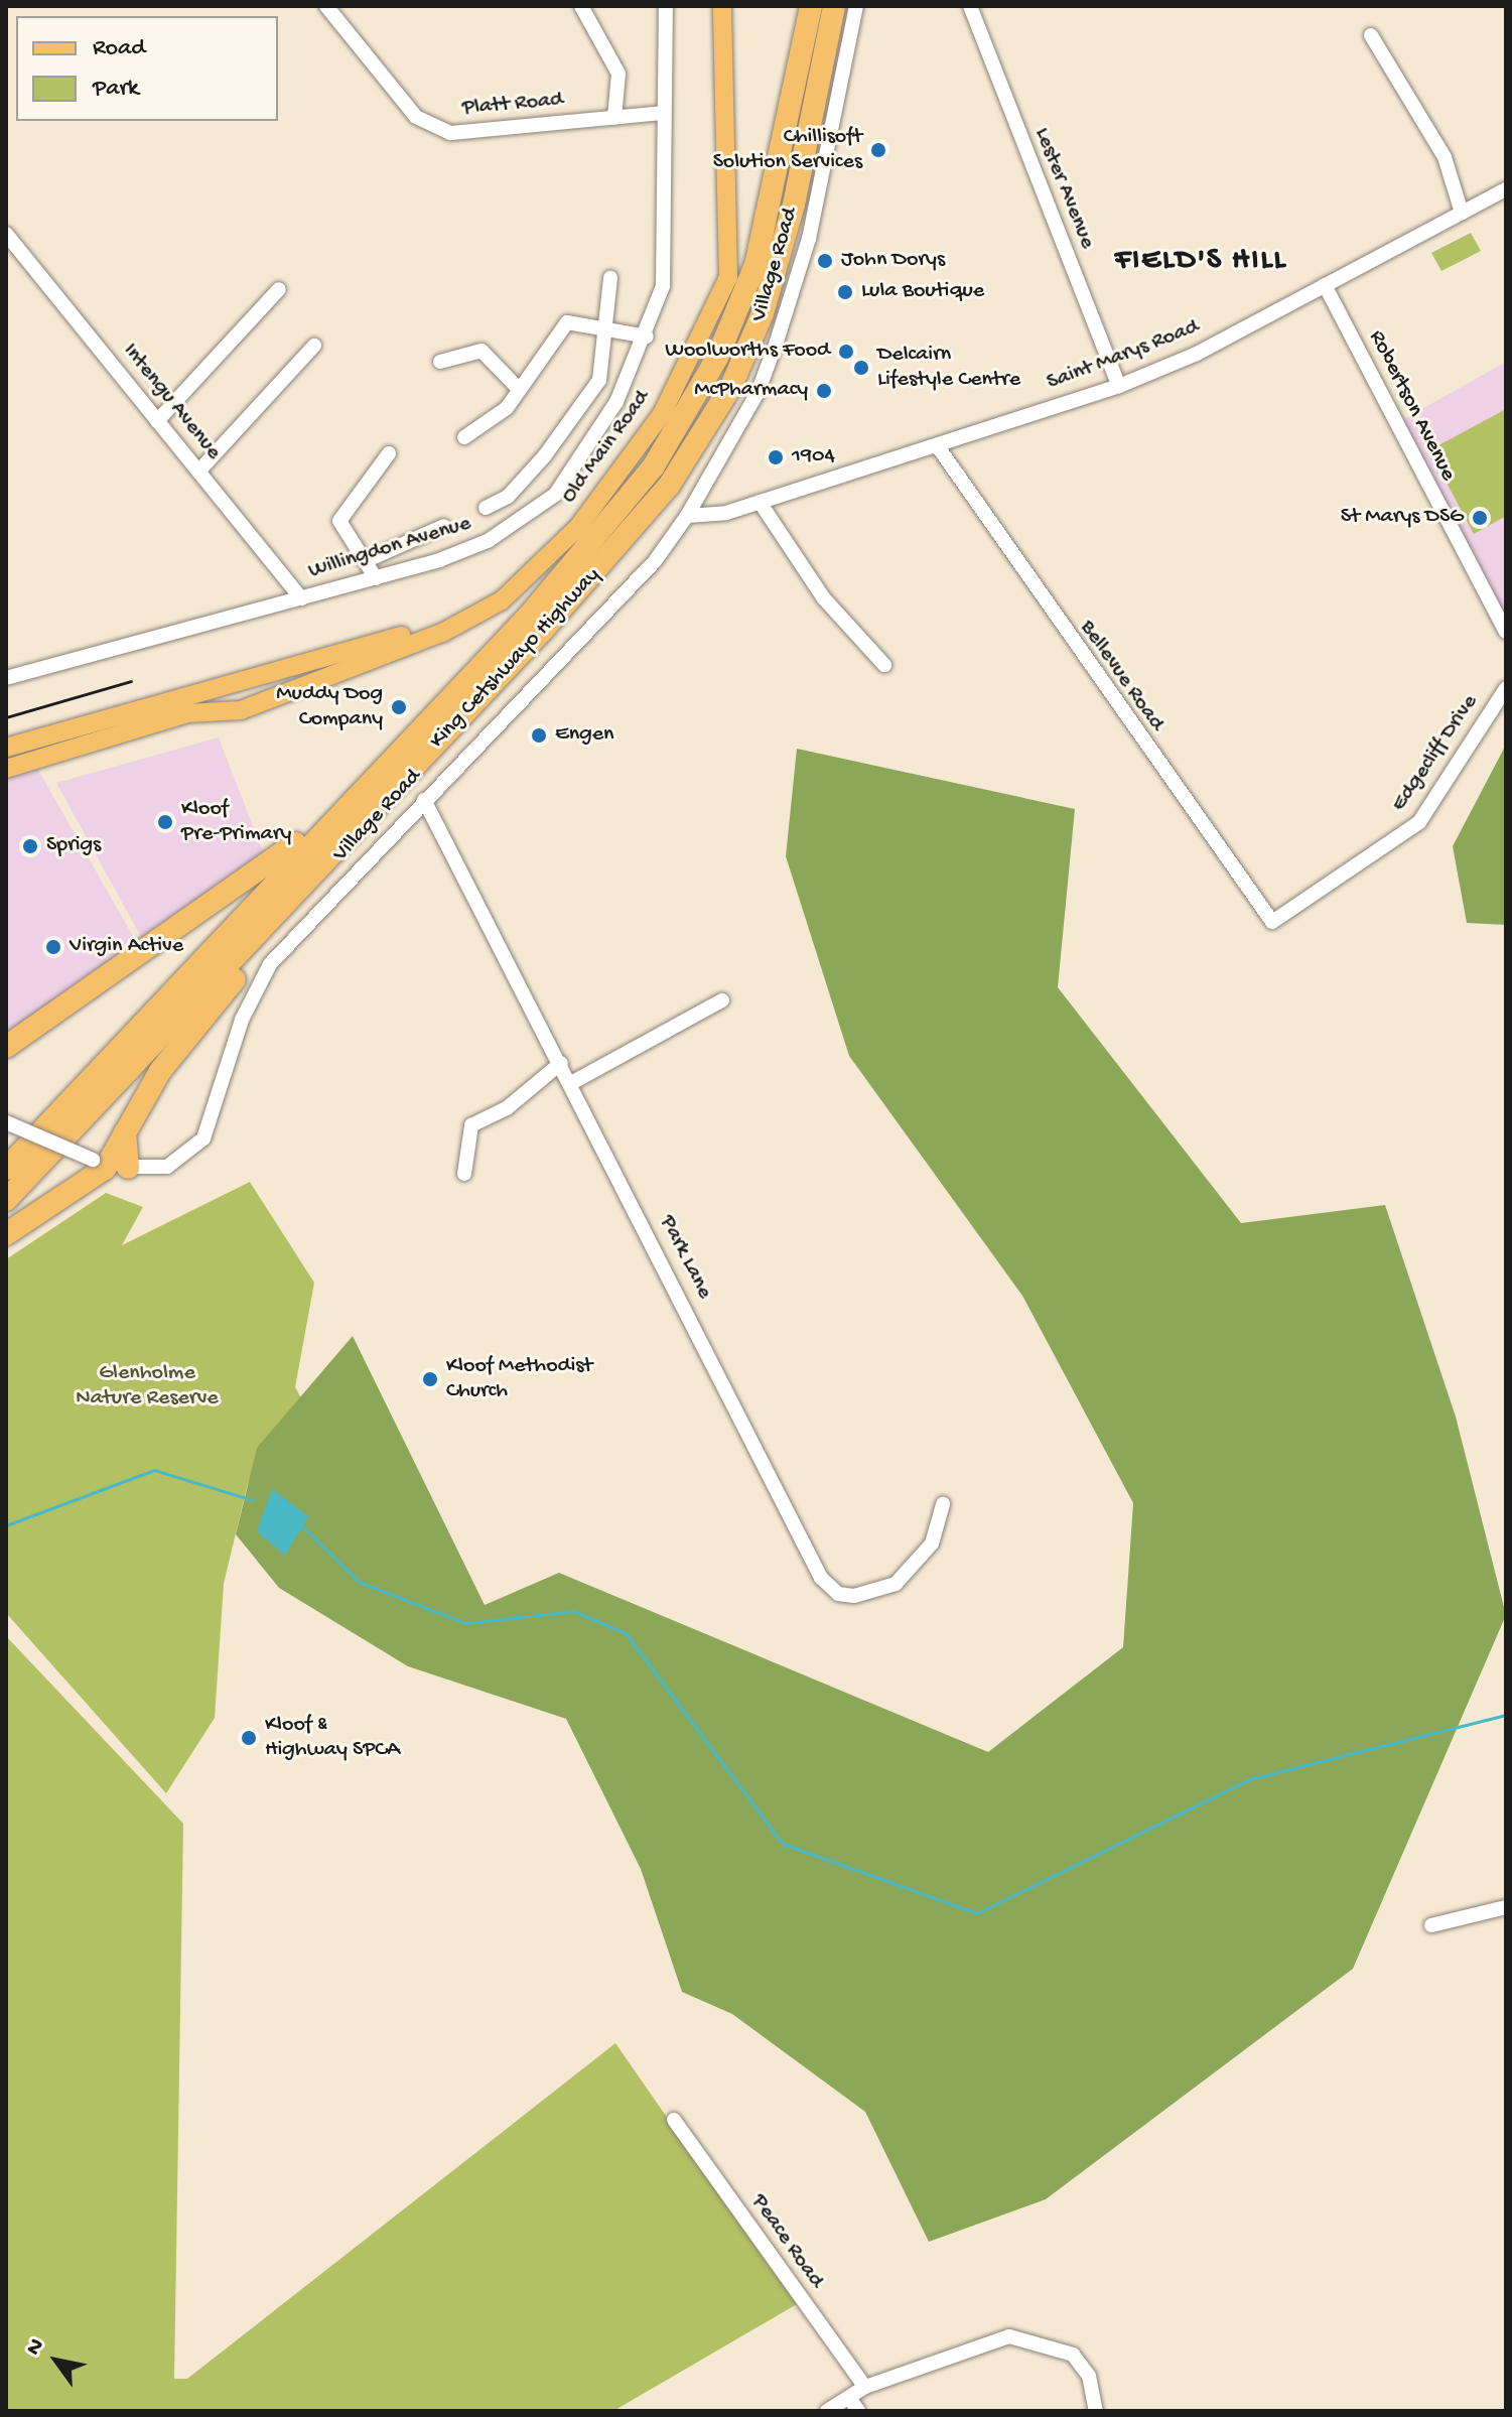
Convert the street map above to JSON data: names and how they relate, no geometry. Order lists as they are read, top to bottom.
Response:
{
  "streets": {
    "highway": ["King Cetshwayo Highway"],
    "main road": ["Old Main Road"],
    "street": [
      "Platt Road",
      "Lester Avenue",
      "Village Road",
      "Saint Marys Road",
      "Intengu Avenue",
      "Robertson Avenue",
      "Willingdon Avenue",
      "Bellevue Road",
      "Edgecliff Drive",
      "Park Lane",
      "Peace Road"
    ]
  },
  "crossings": [
    ["Platt Road", "Willingdon Avenue"],
    ["Lester Avenue", "Saint Marys Road"],
    ["Village Road", "Saint Marys Road"],
    ["Village Road", "Park Lane"],
    ["Saint Marys Road", "Robertson Avenue"],
    ["Saint Marys Road", "Bellevue Road"],
    ["Intengu Avenue", "Willingdon Avenue"],
    ["Bellevue Road", "Edgecliff Drive"]
  ],
  "districts": ["FIELD'S HILL"],
  "parks": ["Glenholme Nature Reserve"],
  "places": [
    "Chillisoft Solution Services",
    "John Dorys",
    "Lula Boutique",
    "Woolworths Food",
    "Delcairn Lifestyle Centre",
    "McPharmacy",
    "1904",
    "St Marys DSG",
    "Muddy Dog Company",
    "Engen",
    "Kloof Pre-Primary",
    "Sprigs",
    "Virgin Active",
    "Kloof Methodist Church",
    "Kloof & Highway SPCA"
  ],
  "legend": ["Road", "Park"],
  "north": "top left"
}
